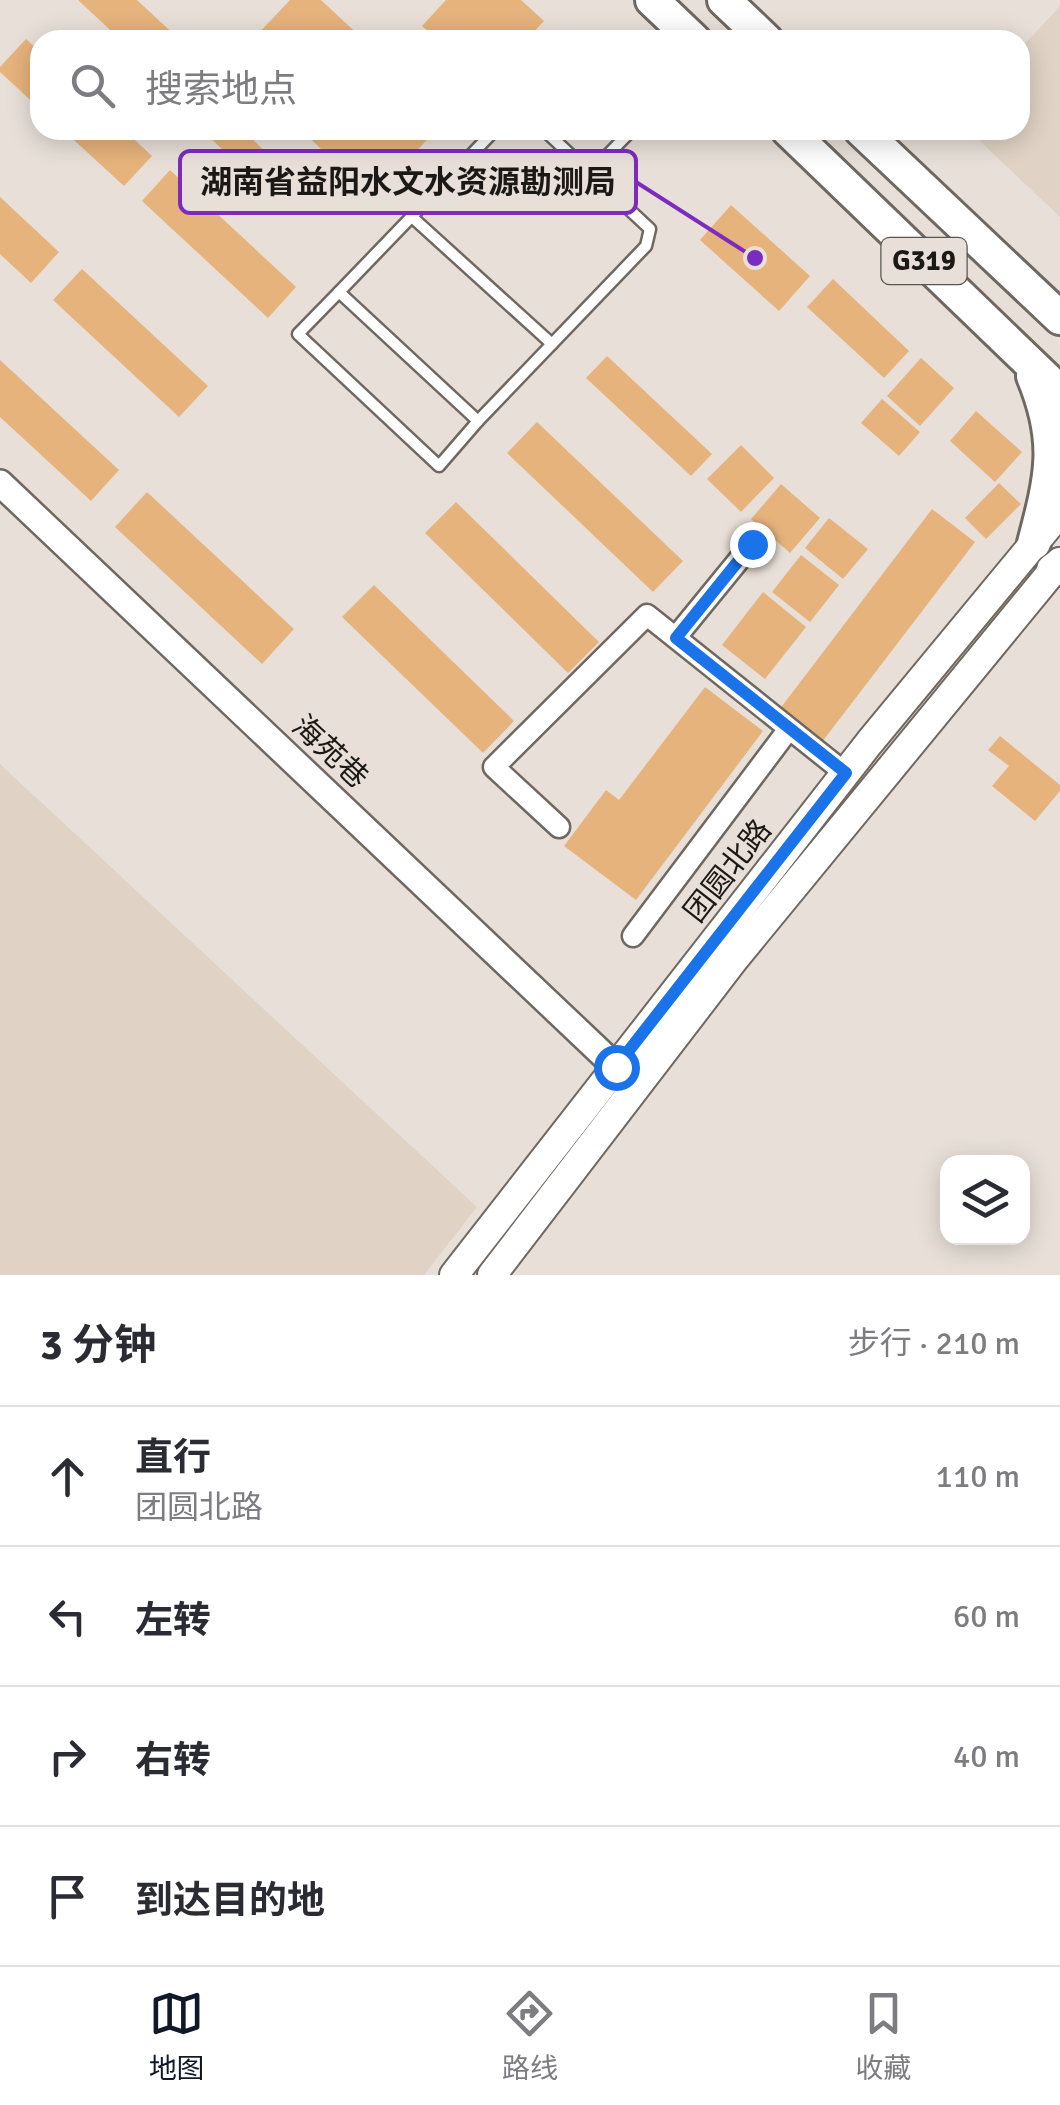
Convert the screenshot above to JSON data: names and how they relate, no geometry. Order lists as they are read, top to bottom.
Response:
{
  "streets": {
    "main road": ["G319", "团圆北路"],
    "street": ["海苑巷"]
  },
  "crossings": [
    ["海苑巷", "团圆北路"]
  ],
  "places": ["湖南省益阳水文水资源勘测局"],
  "page": {
    "search": "搜索地点",
    "heading": ["3 分钟", "步行 · 210 m"],
    "list": [
      ["直行", "团圆北路", "110 m"],
      ["左转", "60 m"],
      ["右转", "40 m"],
      "到达目的地"
    ],
    "nav": ["地图", "路线", "收藏"]
  }
}
